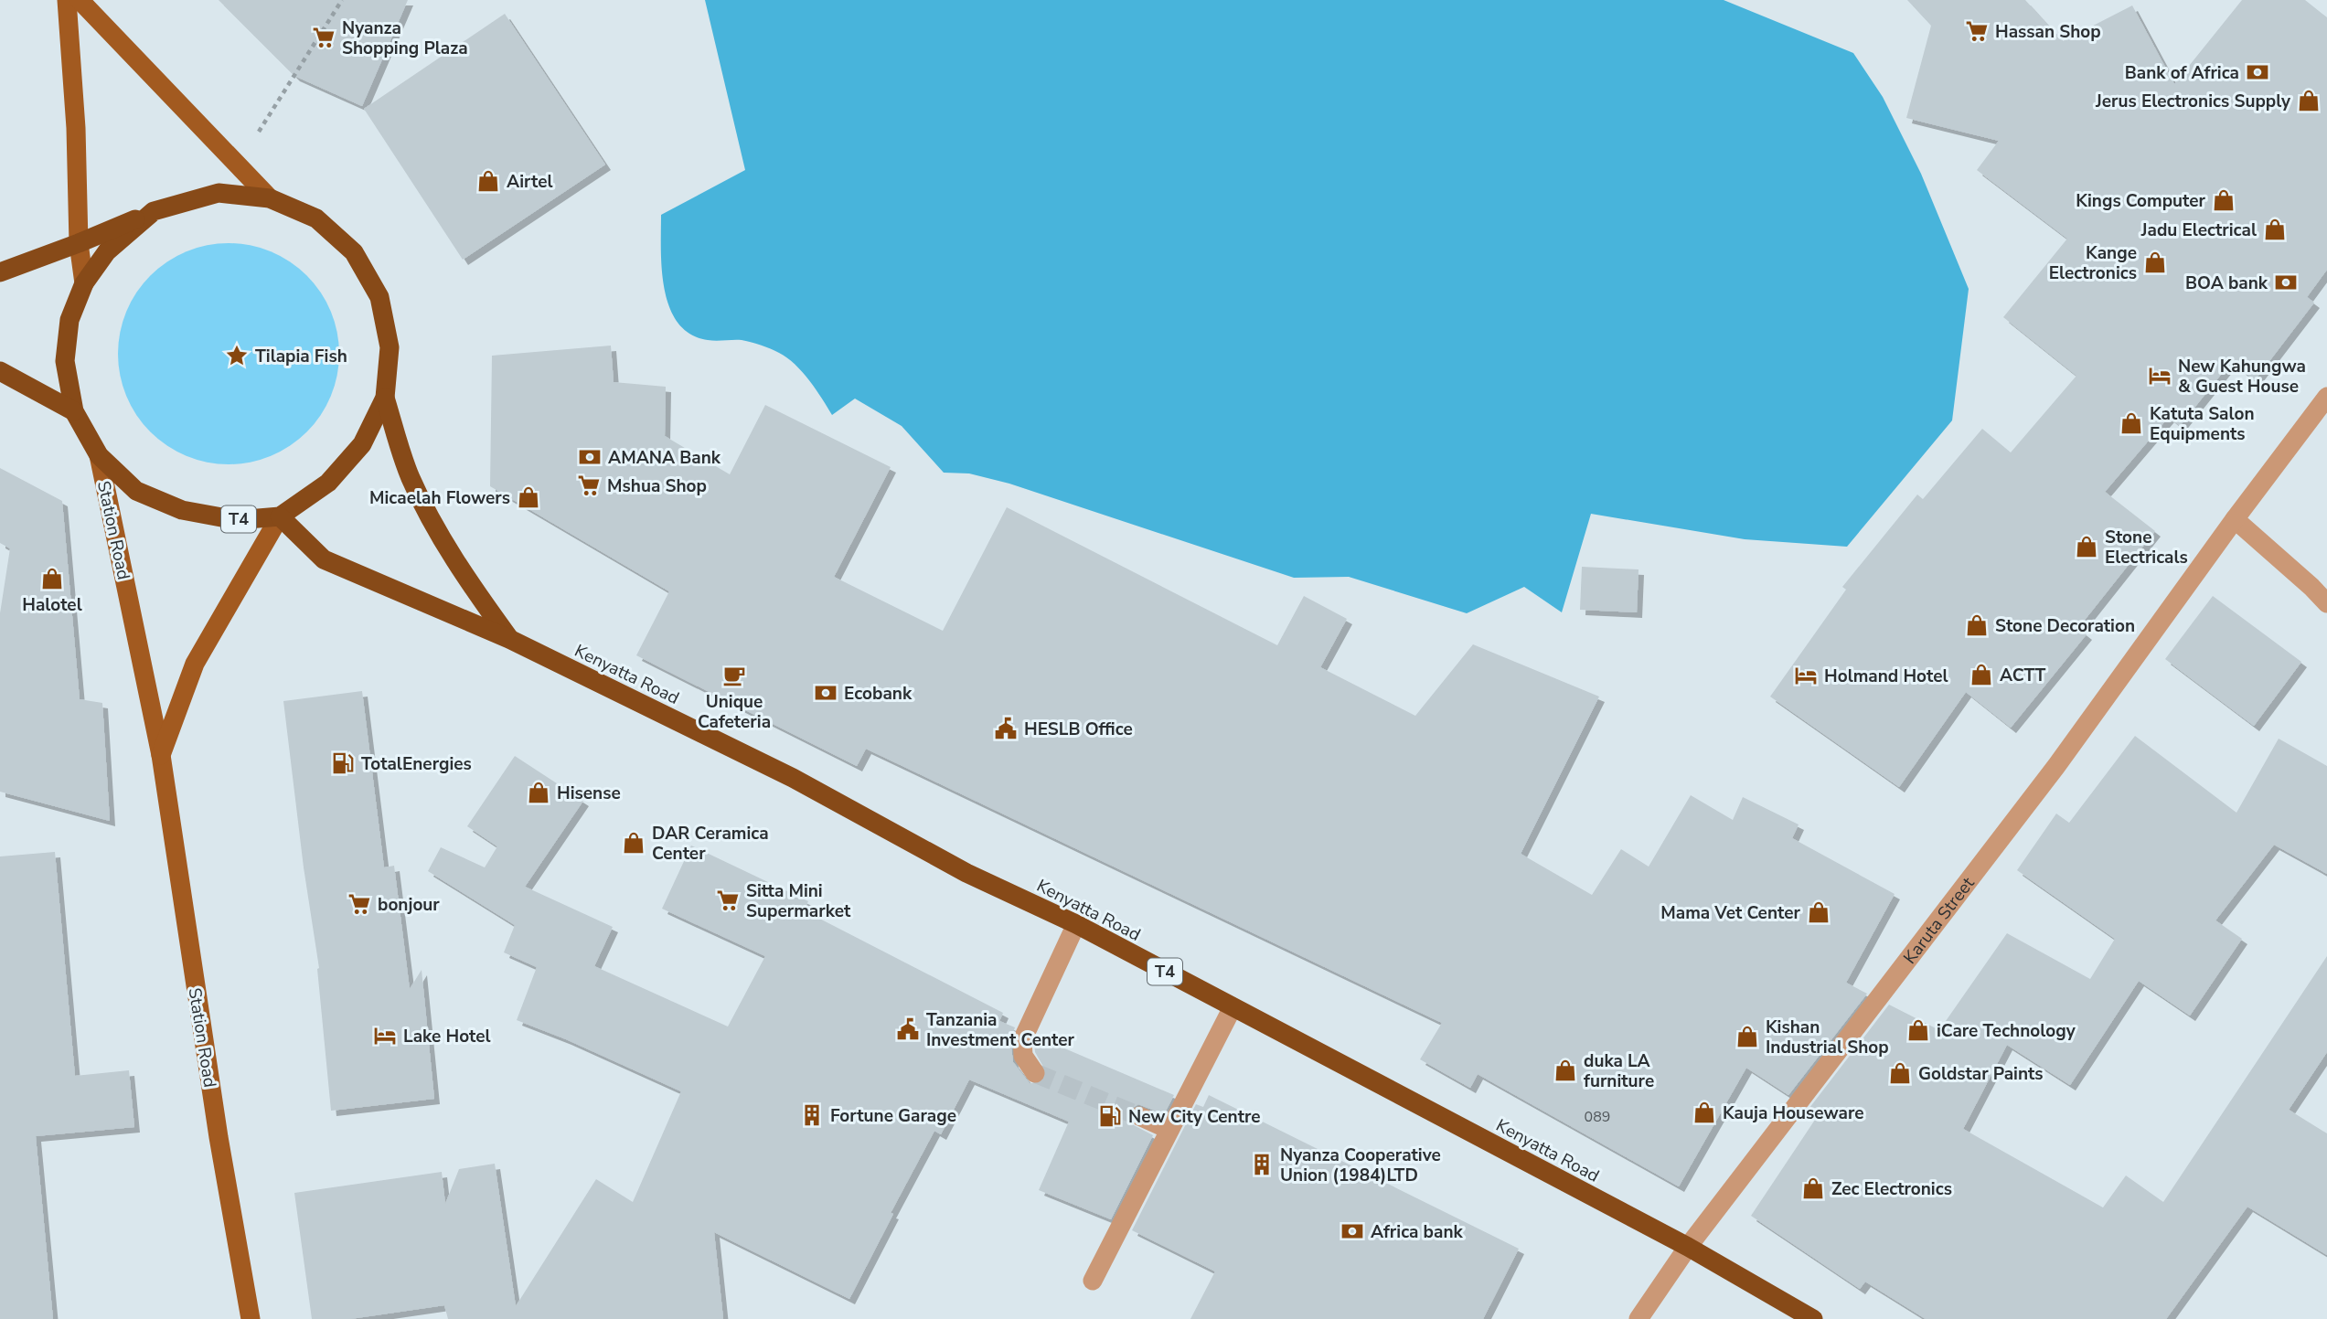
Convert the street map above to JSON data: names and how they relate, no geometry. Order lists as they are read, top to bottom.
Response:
{
  "streets": {
    "highway": ["T4", "Kenyatta Road"],
    "main road": ["Station Road"],
    "street": ["Karuta Street"]
  },
  "crossings": [
    ["T4", "Station Road"],
    ["T4", "Kenyatta Road"],
    ["Station Road", "Kenyatta Road"],
    ["Kenyatta Road", "Karuta Street"]
  ],
  "places": {
    "supermarket": [
      "Hassan Shop",
      "Nyanza Shopping Plaza",
      "Mshua Shop",
      "Sitta Mini Supermarket",
      "bonjour"
    ],
    "bank": [
      "Bank of Africa",
      "BOA bank",
      "AMANA Bank",
      "Ecobank",
      "Africa bank"
    ],
    "shop": [
      "Jerus Electronics Supply",
      "Airtel",
      "Kings Computer",
      "Jadu Electrical",
      "Kange Electronics",
      "Katuta Salon Equipments",
      "Micaelah Flowers",
      "Stone Electricals",
      "Halotel",
      "Stone Decoration",
      "ACTT",
      "Hisense",
      "DAR Ceramica Center",
      "Mama Vet Center",
      "iCare Technology",
      "Kishan Industrial Shop",
      "duka LA furniture",
      "Goldstar Paints",
      "Kauja Houseware",
      "Zec Electronics"
    ],
    "place": ["Tilapia Fish"],
    "hotel": ["New Kahungwa & Guest House", "Holmand Hotel", "Lake Hotel"],
    "cafe": ["Unique Cafeteria"],
    "public building": ["HESLB Office", "Tanzania Investment Center"],
    "fuel station": ["TotalEnergies", "New City Centre"],
    "building": ["Fortune Garage", "Nyanza Cooperative Union (1984)LTD"]
  },
  "house_numbers": ["089"]
}
